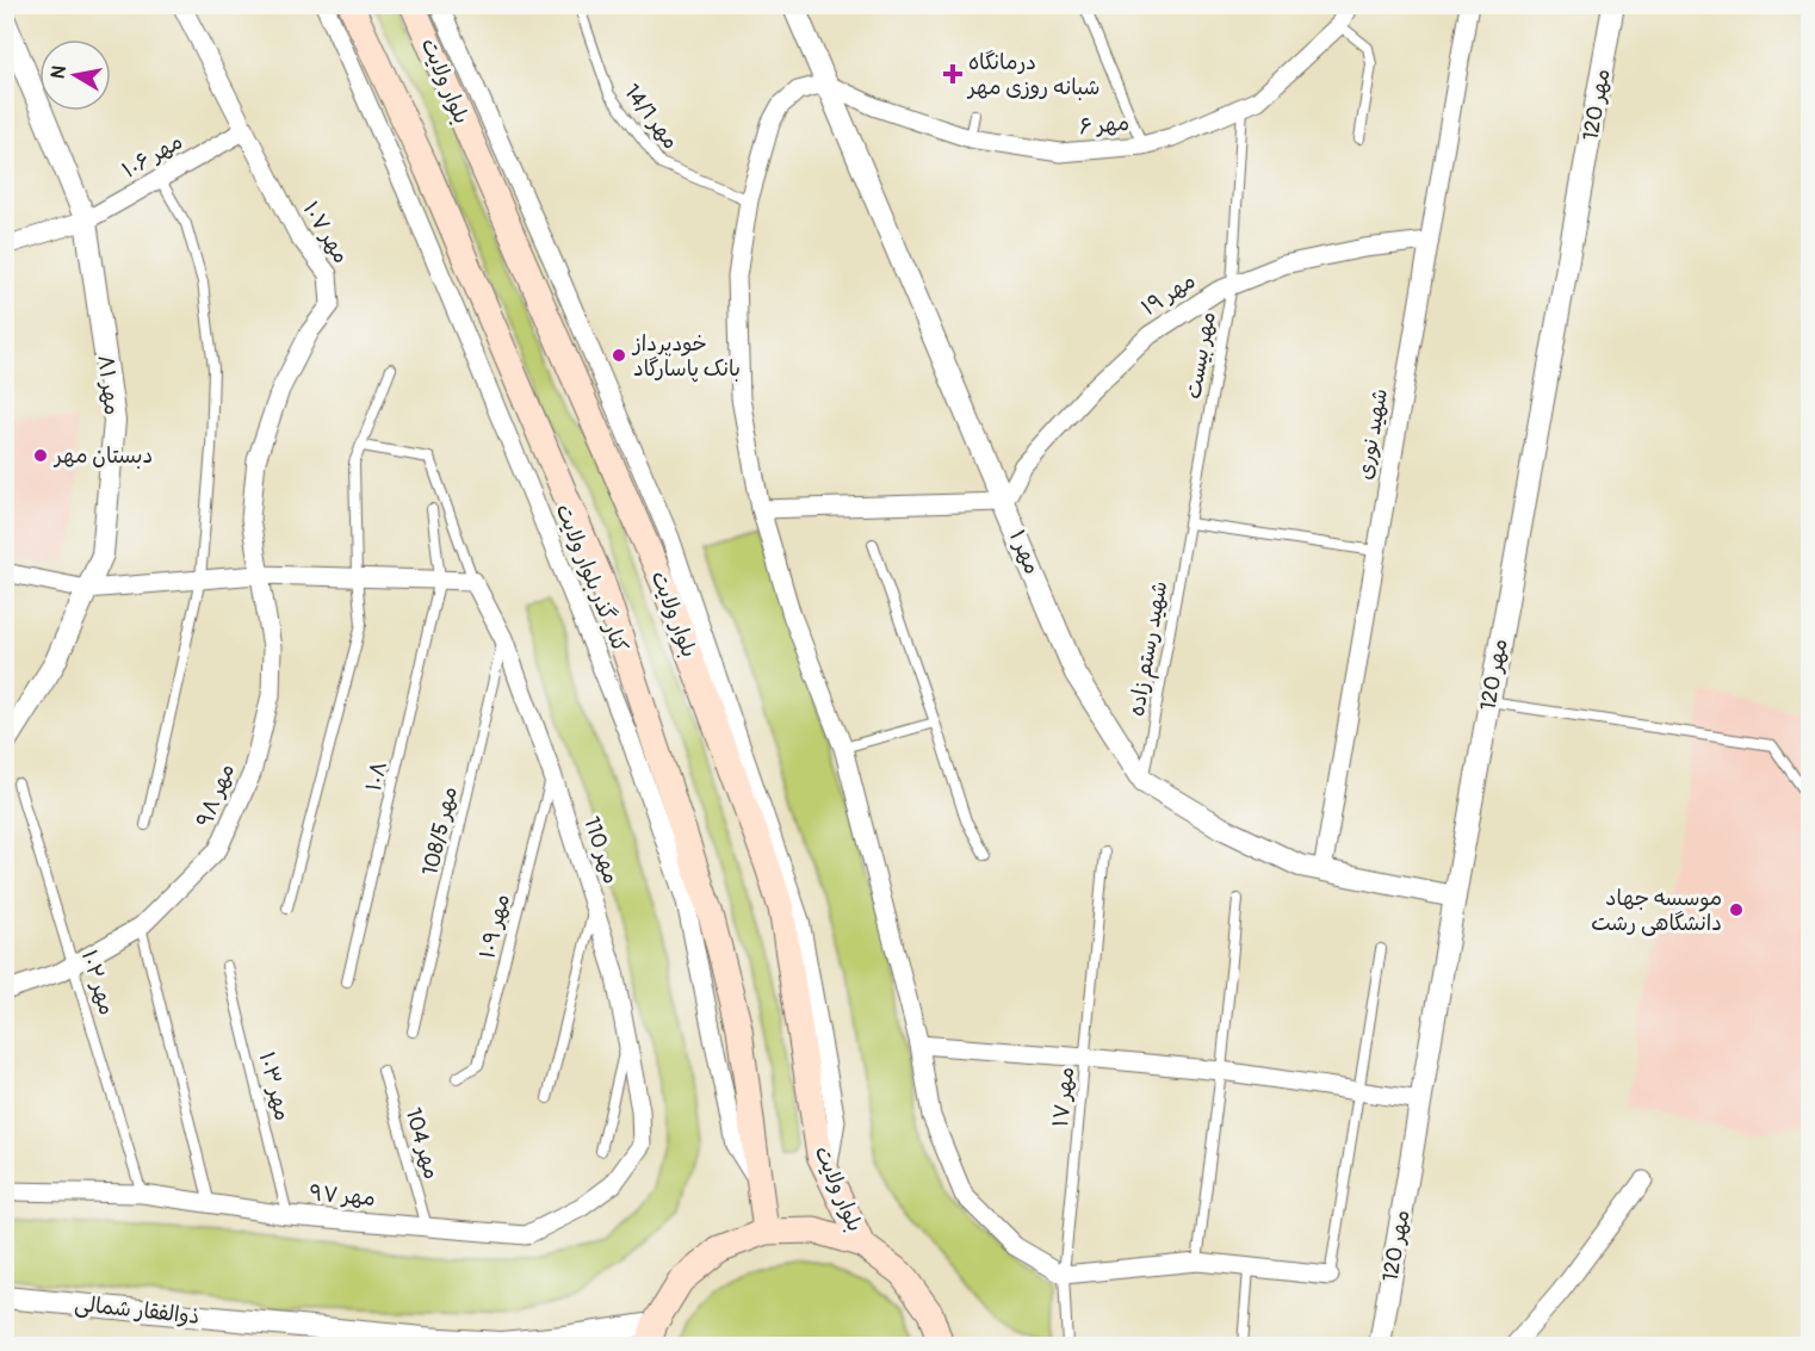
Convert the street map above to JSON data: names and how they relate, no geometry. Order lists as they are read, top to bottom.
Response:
{
  "streets": {
    "main road": ["بلوار ولایت"],
    "street": [
      "مهر 120",
      "مهر ۶",
      "مهر ۱۰۶",
      "مهر ۱۰۷",
      "مهر ۱۹",
      "مهر ۸۱",
      "شهید نوری",
      "مهر ۱",
      "کنار گذر بلوار ولایت",
      "مهر ۹۸",
      "مهر 110",
      "مهر ۹۷",
      "ذوالفقار شمالی"
    ],
    "lane": [
      "مهر 14/1",
      "مهر بیست",
      "شهید رستم زاده",
      "۱۰۸",
      "مهر 108/5",
      "مهر ۱۰۹",
      "مهر ۱۰۲",
      "مهر ۱۰۳",
      "مهر ۱۷",
      "مهر 104"
    ]
  },
  "crossings": [
    ["مهر 120", "مهر ۱"],
    ["مهر ۶", "مهر بیست"],
    ["مهر ۶", "مهر ۱"],
    ["مهر ۱۰۶", "مهر ۱۰۷"],
    ["مهر ۱۰۶", "مهر ۸۱"],
    ["مهر ۱۰۷", "مهر ۹۸"],
    ["مهر ۱۹", "مهر بیست"],
    ["مهر ۱۹", "شهید نوری"],
    ["مهر ۱۹", "مهر ۱"],
    ["مهر بیست", "شهید رستم زاده"],
    ["شهید نوری", "مهر ۱"],
    ["مهر ۱", "شهید رستم زاده"],
    ["مهر ۹۸", "مهر ۱۰۲"],
    ["مهر 108/5", "مهر 110"],
    ["مهر 110", "مهر ۱۰۹"],
    ["مهر 110", "مهر ۹۷"],
    ["مهر ۱۰۲", "مهر ۹۷"],
    ["مهر ۱۰۳", "مهر ۹۷"],
    ["مهر 104", "مهر ۹۷"]
  ],
  "places": {
    "health": ["درمانگاه شبانه روزی مهر"],
    "other": ["خودپرداز بانک پاسارگاد", "دبستان مهر", "موسسه جهاد دانشگاهی رشت"]
  },
  "north": "left"
}
